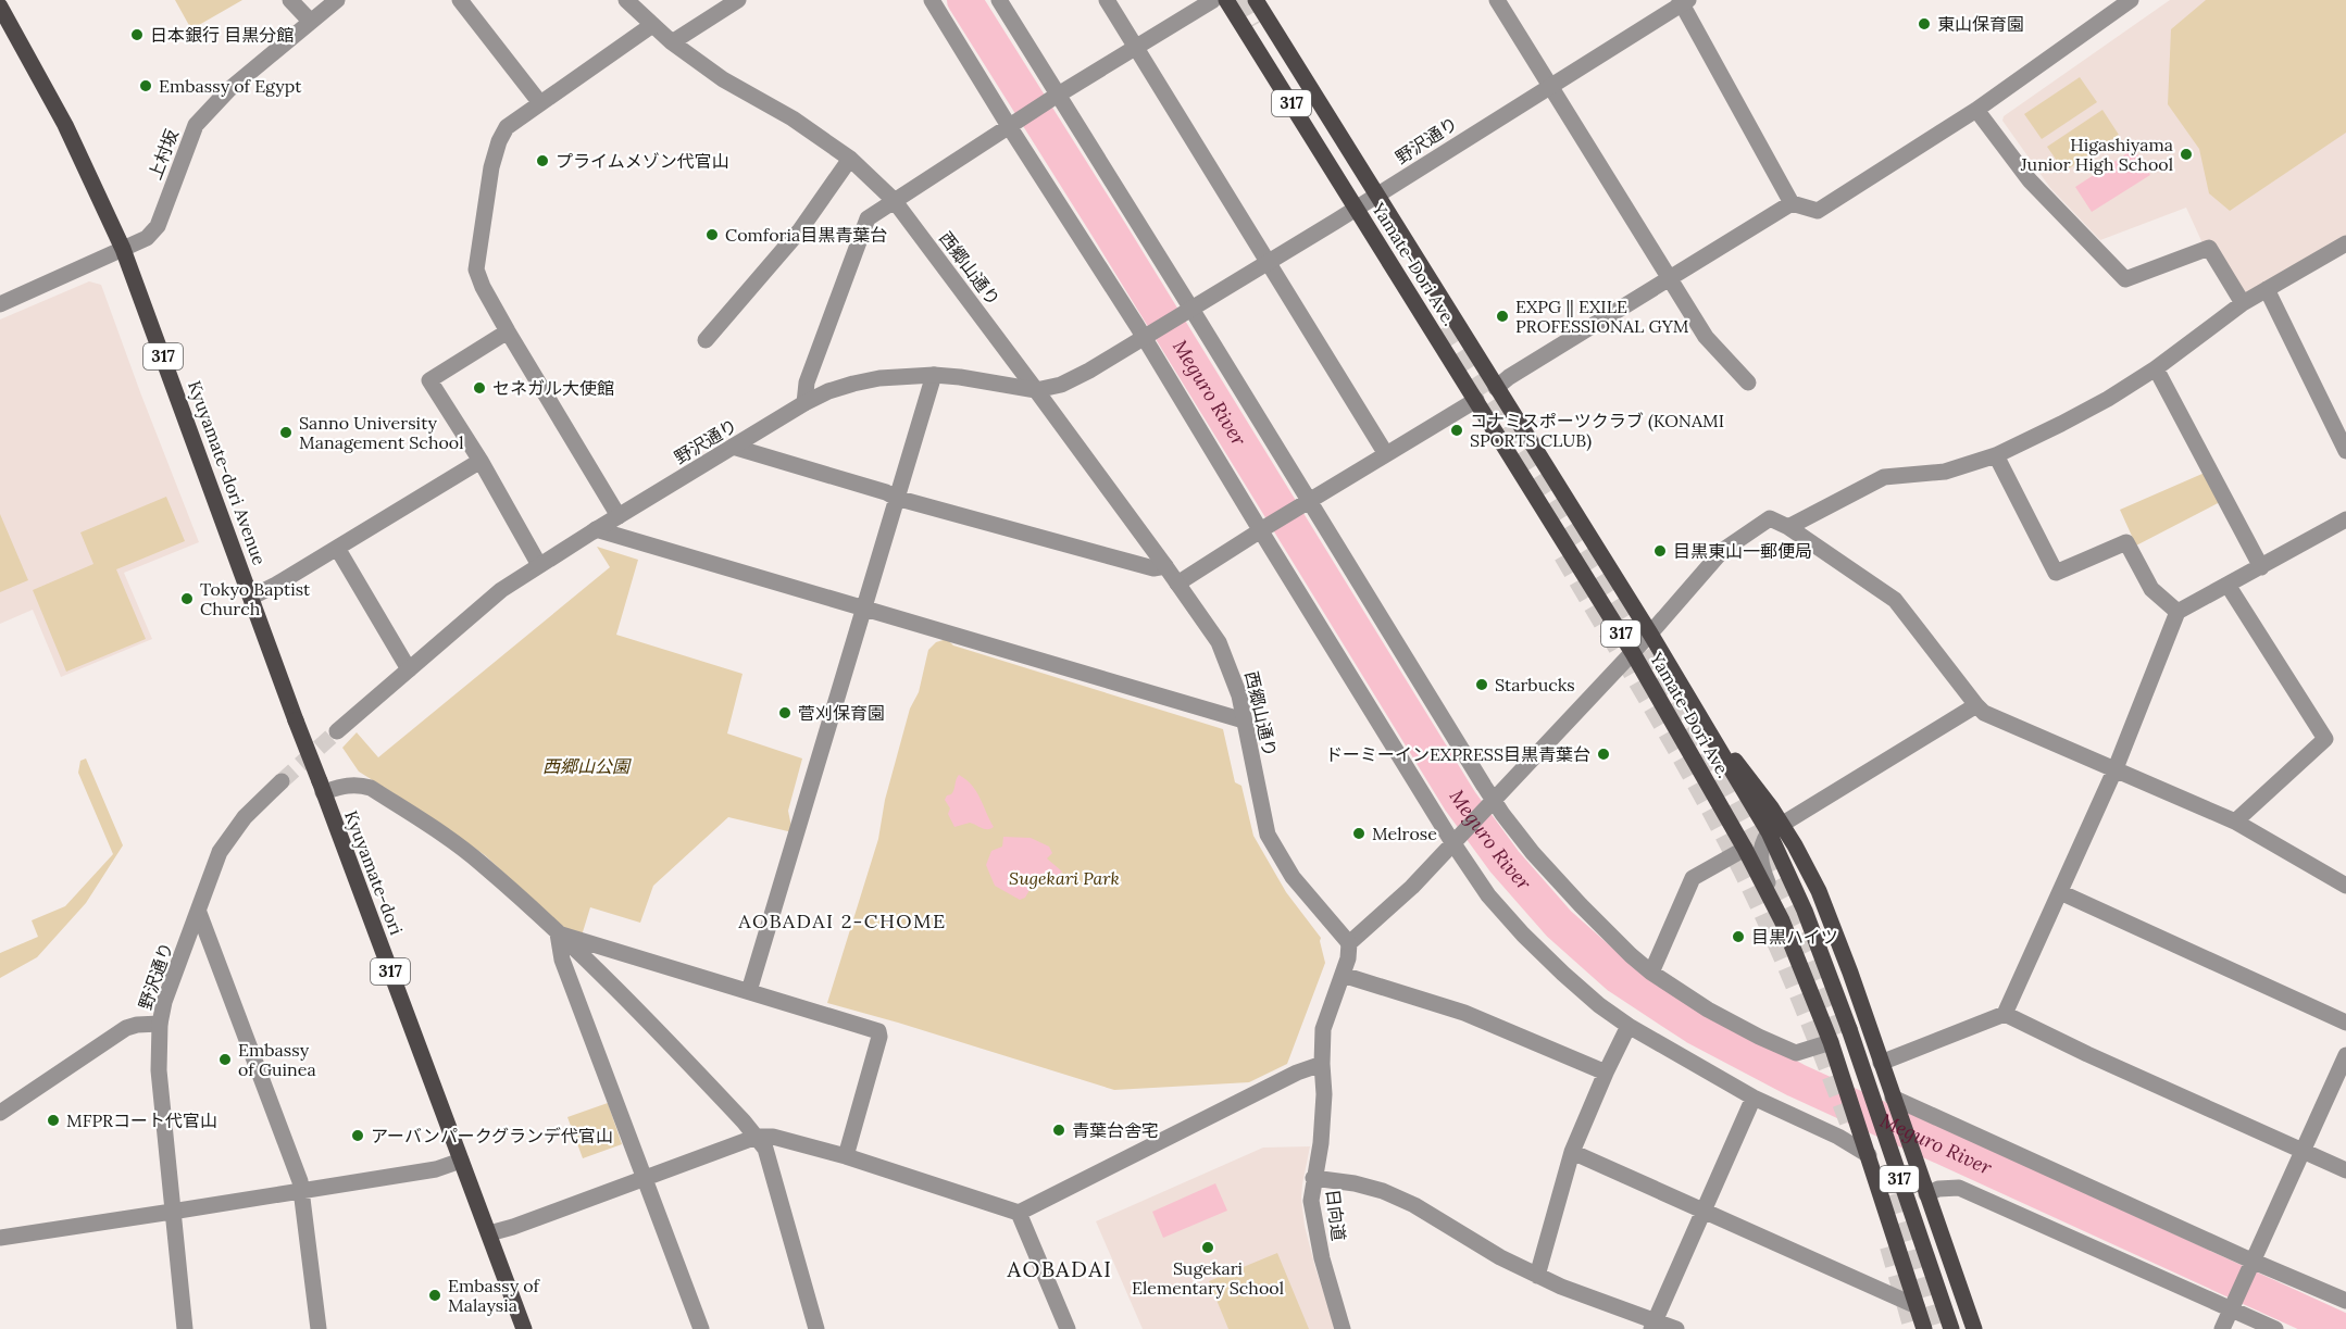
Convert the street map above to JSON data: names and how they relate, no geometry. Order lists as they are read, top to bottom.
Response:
{
  "streets": {
    "main road": [
      "317",
      "Yamate-Dori Ave.",
      "Kyuyamate-dori Avenue",
      "Kyuyamate-dori"
    ],
    "street": [
      "野沢通り",
      "上村坂",
      "西郷山通り",
      "日向道"
    ]
  },
  "crossings": [
    ["317", "Yamate-Dori Ave."],
    ["317", "Kyuyamate-dori"],
    ["野沢通り", "Yamate-Dori Ave."],
    ["野沢通り", "西郷山通り"],
    ["上村坂", "Kyuyamate-dori Avenue"],
    ["Kyuyamate-dori Avenue", "Kyuyamate-dori"]
  ],
  "districts": ["AOBADAI 2-CHOME", "AOBADAI"],
  "water": ["Meguro River"],
  "parks": ["西郷山公園", "Sugekari Park"],
  "places": [
    "東山保育園",
    "日本銀行 目黒分館",
    "Embassy of Egypt",
    "Higashiyama Junior High School",
    "プライムメゾン代官山",
    "Comforia目黒青葉台",
    "EXPG || EXILE PROFESSIONAL GYM",
    "セネガル大使館",
    "コナミスポーツクラブ (KONAMI SPORTS CLUB)",
    "Sanno University Management School",
    "目黒東山一郵便局",
    "Tokyo Baptist Church",
    "Starbucks",
    "菅刈保育園",
    "ドーミーインEXPRESS目黒青葉台",
    "Melrose",
    "目黒ハイツ",
    "Embassy of Guinea",
    "MFPRコート代官山",
    "青葉台舎宅",
    "アーバンパークグランデ代官山",
    "Sugekari Elementary School",
    "Embassy of Malaysia"
  ]
}
